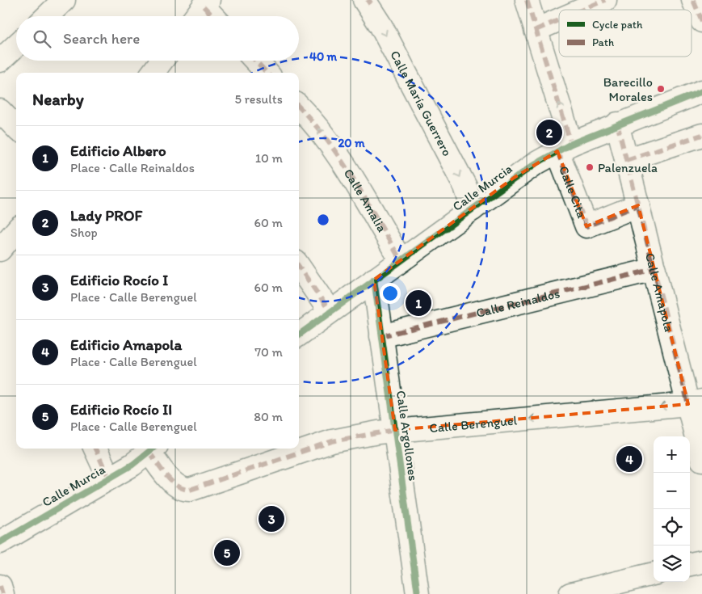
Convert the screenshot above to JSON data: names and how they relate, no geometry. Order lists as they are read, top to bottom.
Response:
{
  "streets": {
    "street": [
      "Calle María Guerrero",
      "Calle Murcia",
      "Calle Cita",
      "Calle Amalia",
      "Calle Amapola",
      "Calle Reinaldos",
      "Calle Berenguel",
      "Calle Argollones"
    ]
  },
  "crossings": [
    ["Calle María Guerrero", "Calle Murcia"],
    ["Calle Murcia", "Calle Cita"],
    ["Calle Murcia", "Calle Amalia"],
    ["Calle Murcia", "Calle Amapola"],
    ["Calle Murcia", "Calle Berenguel"],
    ["Calle Murcia", "Calle Argollones"],
    ["Calle Cita", "Calle Amapola"],
    ["Calle Amapola", "Calle Reinaldos"],
    ["Calle Amapola", "Calle Berenguel"],
    ["Calle Reinaldos", "Calle Argollones"],
    ["Calle Berenguel", "Calle Argollones"]
  ],
  "one_way": ["Calle Amalia"],
  "places": ["Barecillo Morales", "Palenzuela"],
  "legend": ["Cycle path", "Path"],
  "page": {
    "search": "Search here",
    "heading": ["Nearby", "5 results"],
    "pins": [
      "2",
      "1",
      "4",
      "3",
      "5"
    ],
    "list": [
      {
        "mark": "1",
        "name": "Edificio Albero",
        "note": "Place · Calle Reinaldos",
        "value": "10 m"
      },
      {
        "mark": "2",
        "name": "Lady PROF",
        "note": "Shop",
        "value": "60 m"
      },
      {
        "mark": "3",
        "name": "Edificio Rocío I",
        "note": "Place · Calle Berenguel",
        "value": "60 m"
      },
      {
        "mark": "4",
        "name": "Edificio Amapola",
        "note": "Place · Calle Berenguel",
        "value": "70 m"
      },
      {
        "mark": "5",
        "name": "Edificio Rocío II",
        "note": "Place · Calle Berenguel",
        "value": "80 m"
      }
    ],
    "map_buttons": ["+", "−"]
  },
  "rings": ["40 m", "20 m"]
}
